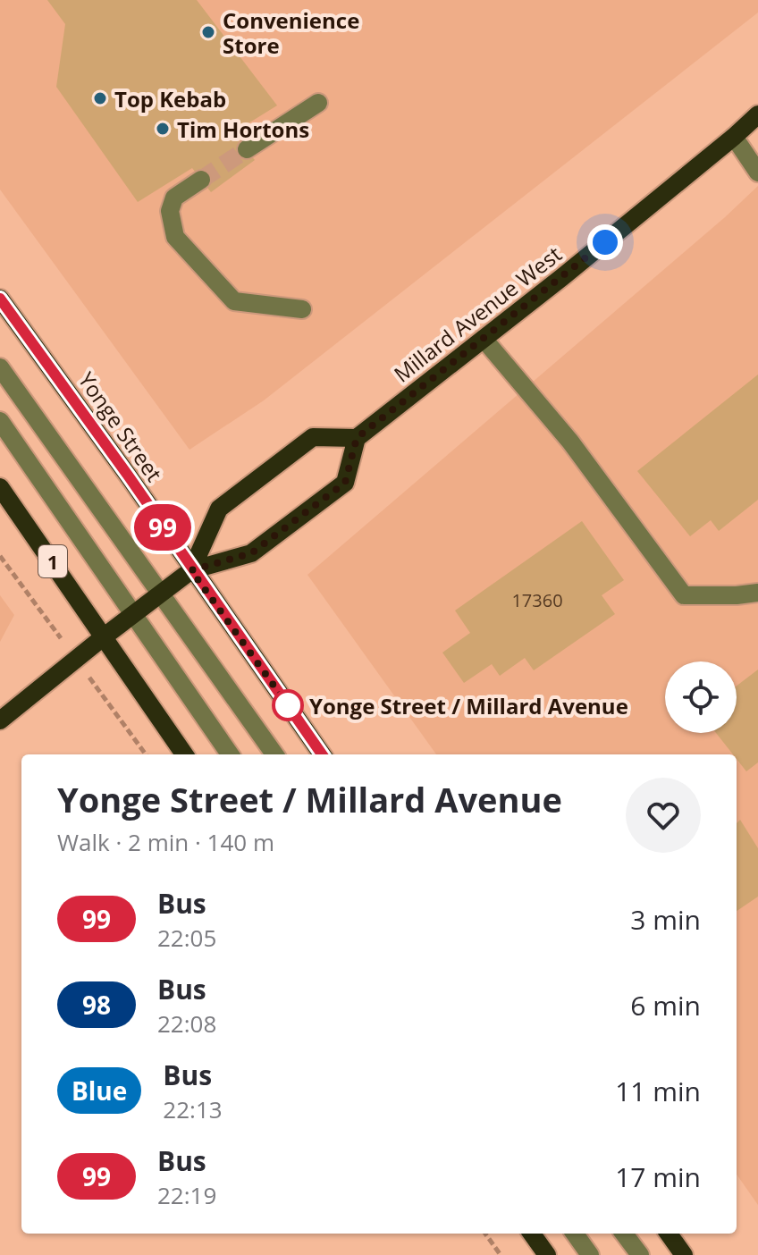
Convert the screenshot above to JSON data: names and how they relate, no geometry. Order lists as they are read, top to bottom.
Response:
{
  "streets": {
    "main road": ["Millard Avenue West", "Yonge Street", "1"]
  },
  "places": [
    "Convenience Store",
    "Top Kebab",
    "Tim Hortons",
    "Yonge Street / Millard Avenue"
  ],
  "lines": ["bus line 99"],
  "house_numbers": ["17360"],
  "page": {
    "on_map": "99",
    "heading": ["Yonge Street / Millard Avenue", "Walk · 2 min · 140 m"],
    "list": [
      {
        "mark": "99",
        "name": "Bus",
        "note": "22:05",
        "value": "3 min"
      },
      {
        "mark": "98",
        "name": "Bus",
        "note": "22:08",
        "value": "6 min"
      },
      {
        "mark": "Blue",
        "name": "Bus",
        "note": "22:13",
        "value": "11 min"
      },
      {
        "mark": "99",
        "name": "Bus",
        "note": "22:19",
        "value": "17 min"
      }
    ]
  }
}
